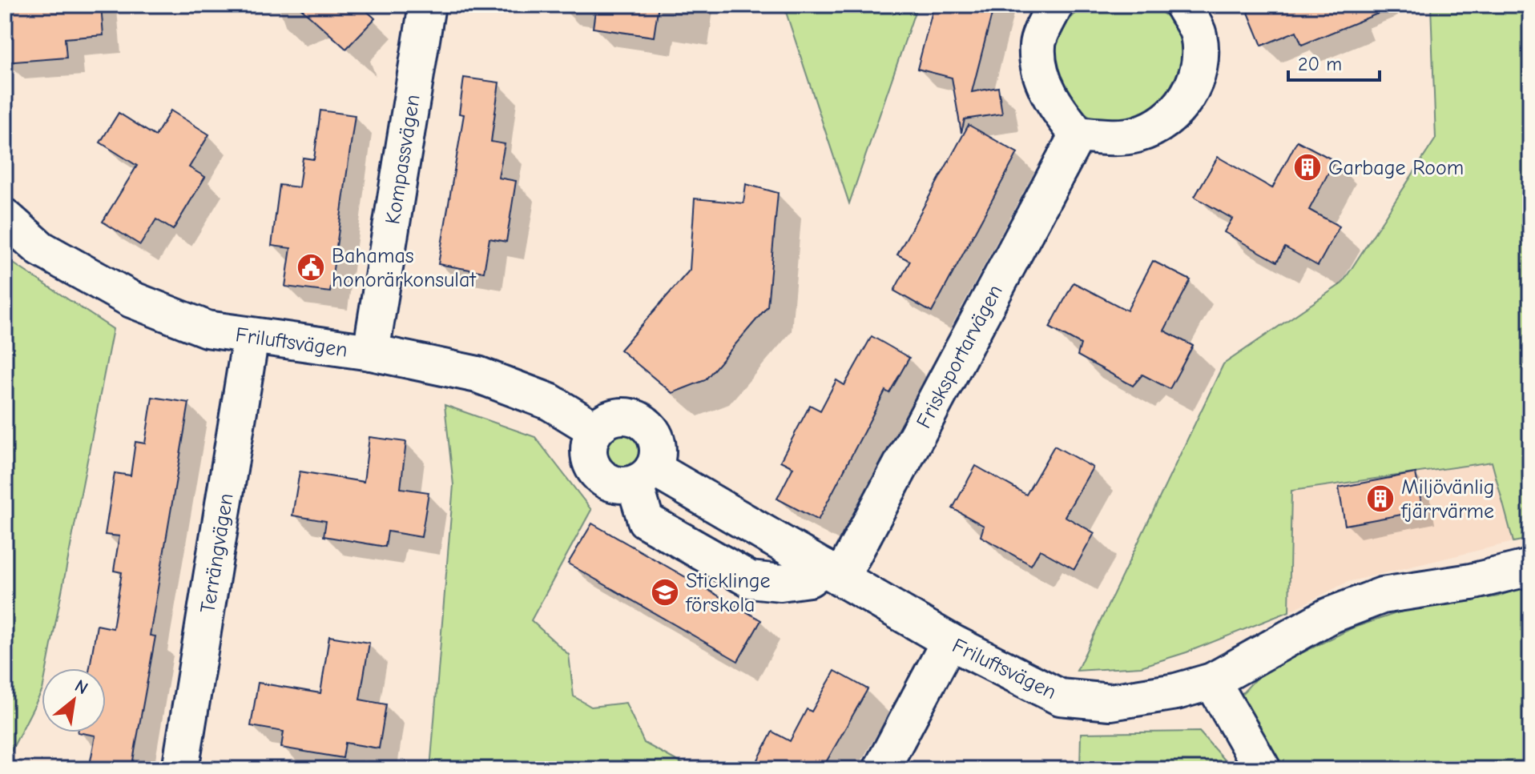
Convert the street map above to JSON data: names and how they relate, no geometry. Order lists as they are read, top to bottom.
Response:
{
  "streets": {
    "street": [
      "Kompassvägen",
      "Friluftsvägen",
      "Frisksportarvägen",
      "Terrängvägen"
    ]
  },
  "crossings": [
    ["Kompassvägen", "Friluftsvägen"],
    ["Friluftsvägen", "Frisksportarvägen"],
    ["Friluftsvägen", "Terrängvägen"]
  ],
  "places": {
    "building": ["Garbage Room", "Miljövänlig fjärrvärme"],
    "public building": ["Bahamas honorärkonsulat"],
    "school or university": ["Sticklinge förskola"]
  },
  "scale_bar": "20 m",
  "north": "top right"
}
